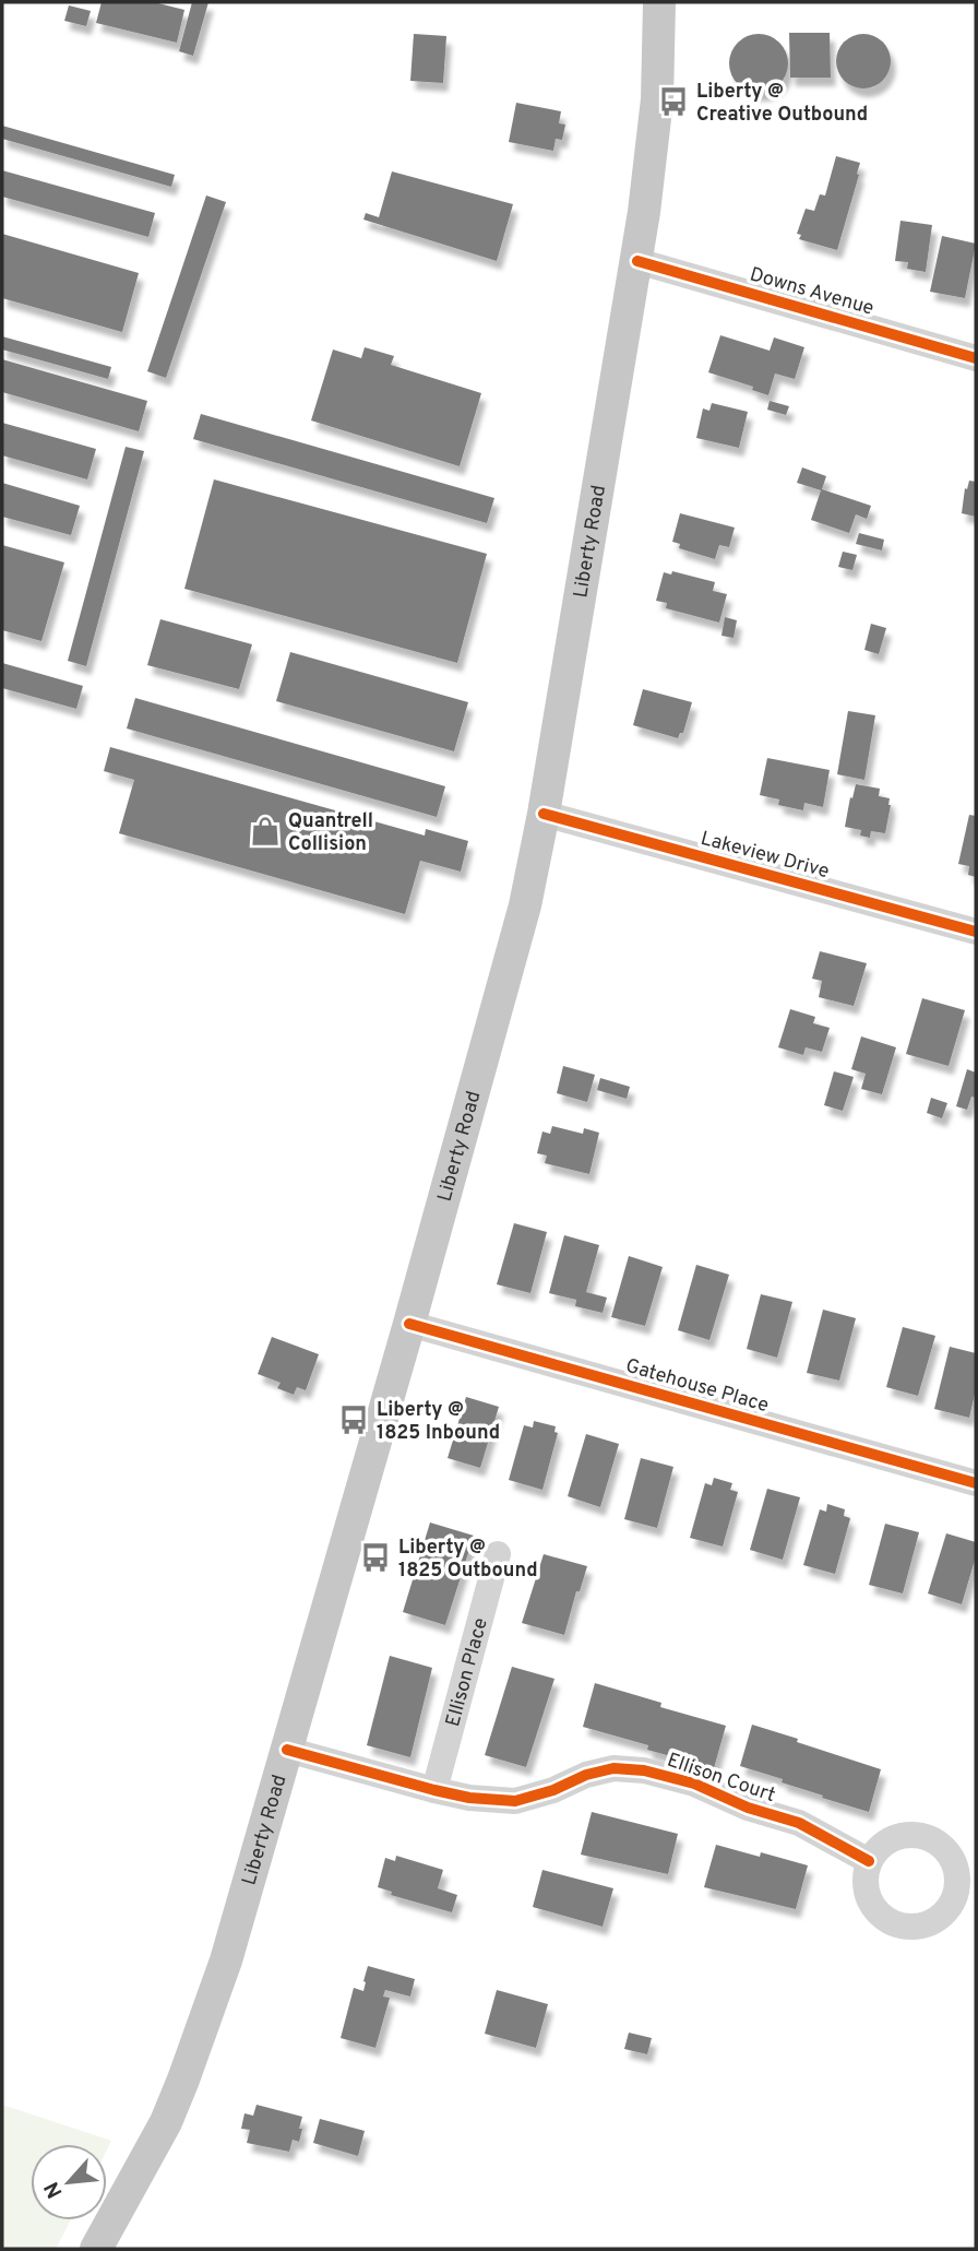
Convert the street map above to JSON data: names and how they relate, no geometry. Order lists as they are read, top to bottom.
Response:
{
  "streets": {
    "main road": ["Liberty Road"],
    "street": [
      "Downs Avenue",
      "Lakeview Drive",
      "Gatehouse Place",
      "Ellison Place",
      "Ellison Court"
    ]
  },
  "crossings": [
    ["Downs Avenue", "Liberty Road"],
    ["Liberty Road", "Lakeview Drive"],
    ["Liberty Road", "Gatehouse Place"],
    ["Liberty Road", "Ellison Court"],
    ["Ellison Place", "Ellison Court"]
  ],
  "places": {
    "bus stop": ["Liberty @ Creative Outbound", "Liberty @ 1825 Inbound", "Liberty @ 1825 Outbound"],
    "shop": ["Quantrell Collision"]
  },
  "north": "bottom left"
}
